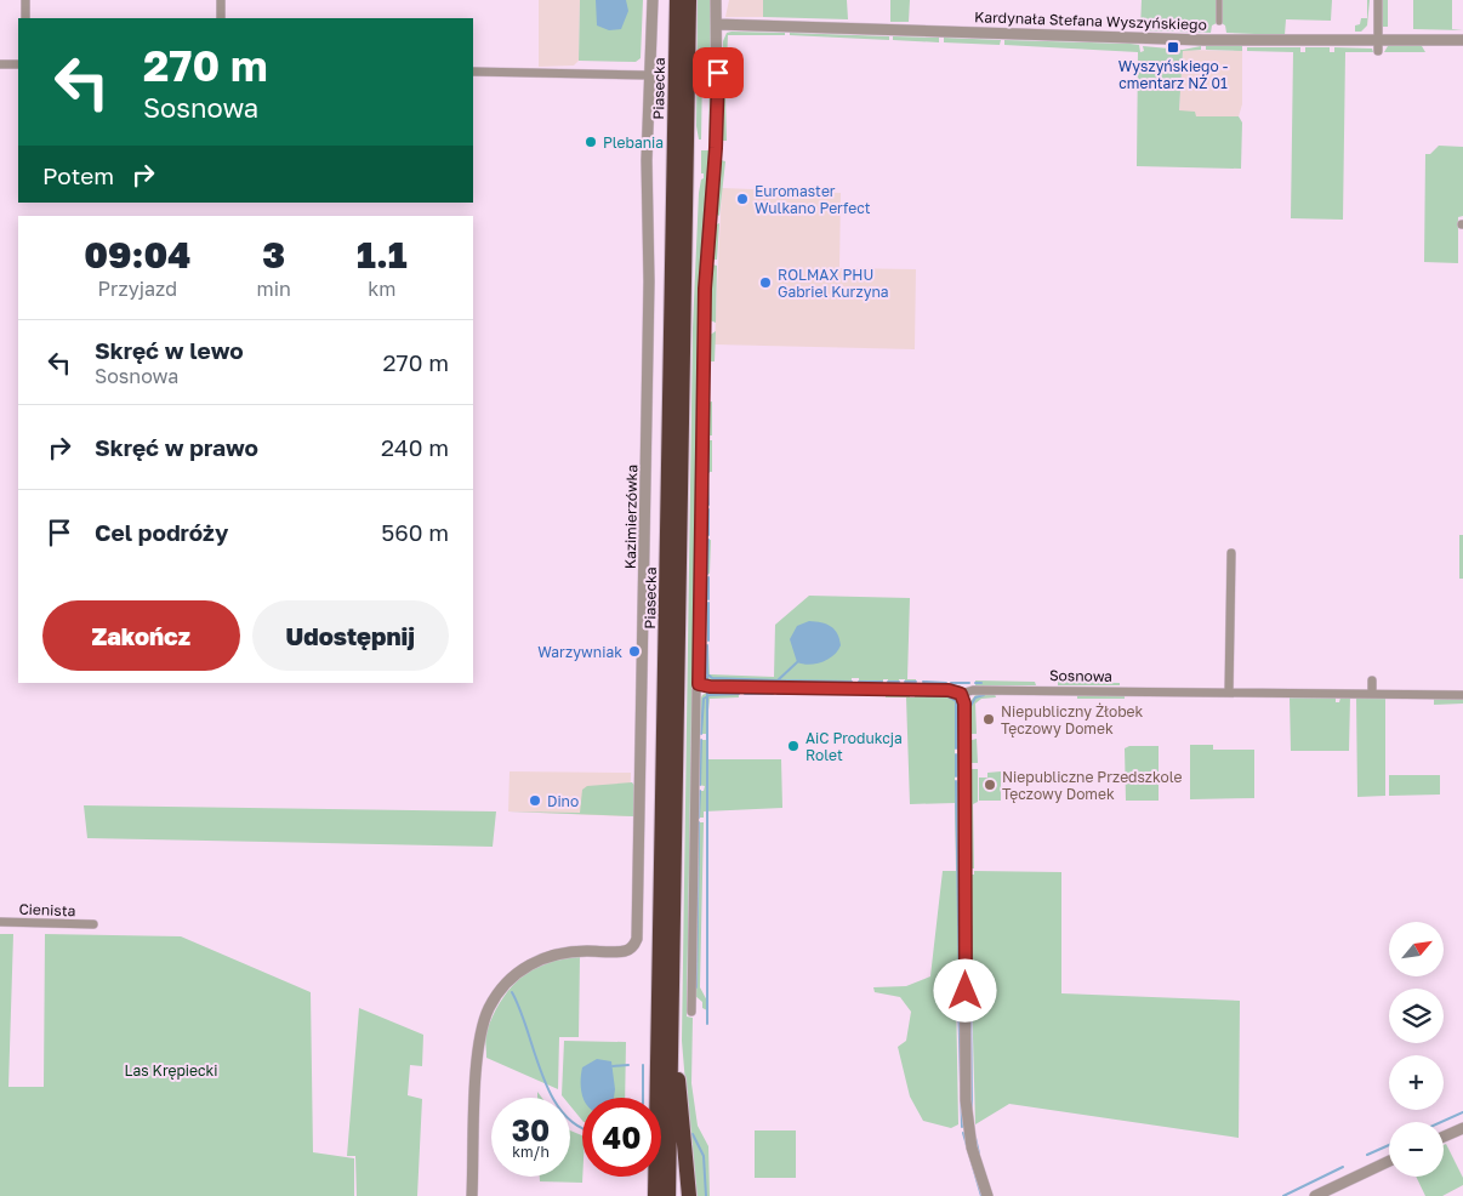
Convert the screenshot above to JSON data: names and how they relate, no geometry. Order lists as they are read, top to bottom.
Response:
{
  "streets": {
    "highway": ["Piasecka"],
    "street": [
      "Kardynała Stefana Wyszyńskiego",
      "Kazimierzówka",
      "Sosnowa",
      "Cienista"
    ]
  },
  "parks": ["Las Krępiecki"],
  "places": {
    "transit": ["Wyszyńskiego - cmentarz NŻ 01"],
    "other": [
      "Plebania",
      "Euromaster Wulkano Perfect",
      "ROLMAX PHU Gabriel Kurzyna",
      "Warzywniak",
      "Niepubliczny Żłobek Tęczowy Domek",
      "AiC Produkcja Rolet",
      "Niepubliczne Przedszkole Tęczowy Domek",
      "Dino"
    ]
  },
  "north": "top right",
  "page": {
    "turn": ["270 m", "Sosnowa"],
    "then": "Potem",
    "eta": [
      "09:04",
      "Przyjazd",
      "3",
      "min",
      "1.1",
      "km"
    ],
    "list": [
      {
        "name": "Skręć w lewo",
        "note": "Sosnowa",
        "value": "270 m"
      },
      {
        "name": "Skręć w prawo",
        "value": "240 m"
      },
      {
        "name": "Cel podróży",
        "value": "560 m"
      }
    ],
    "buttons": ["Zakończ", "Udostępnij"],
    "map_buttons": ["+", "−"],
    "speed": "30 km/h",
    "limit": "40"
  }
}
